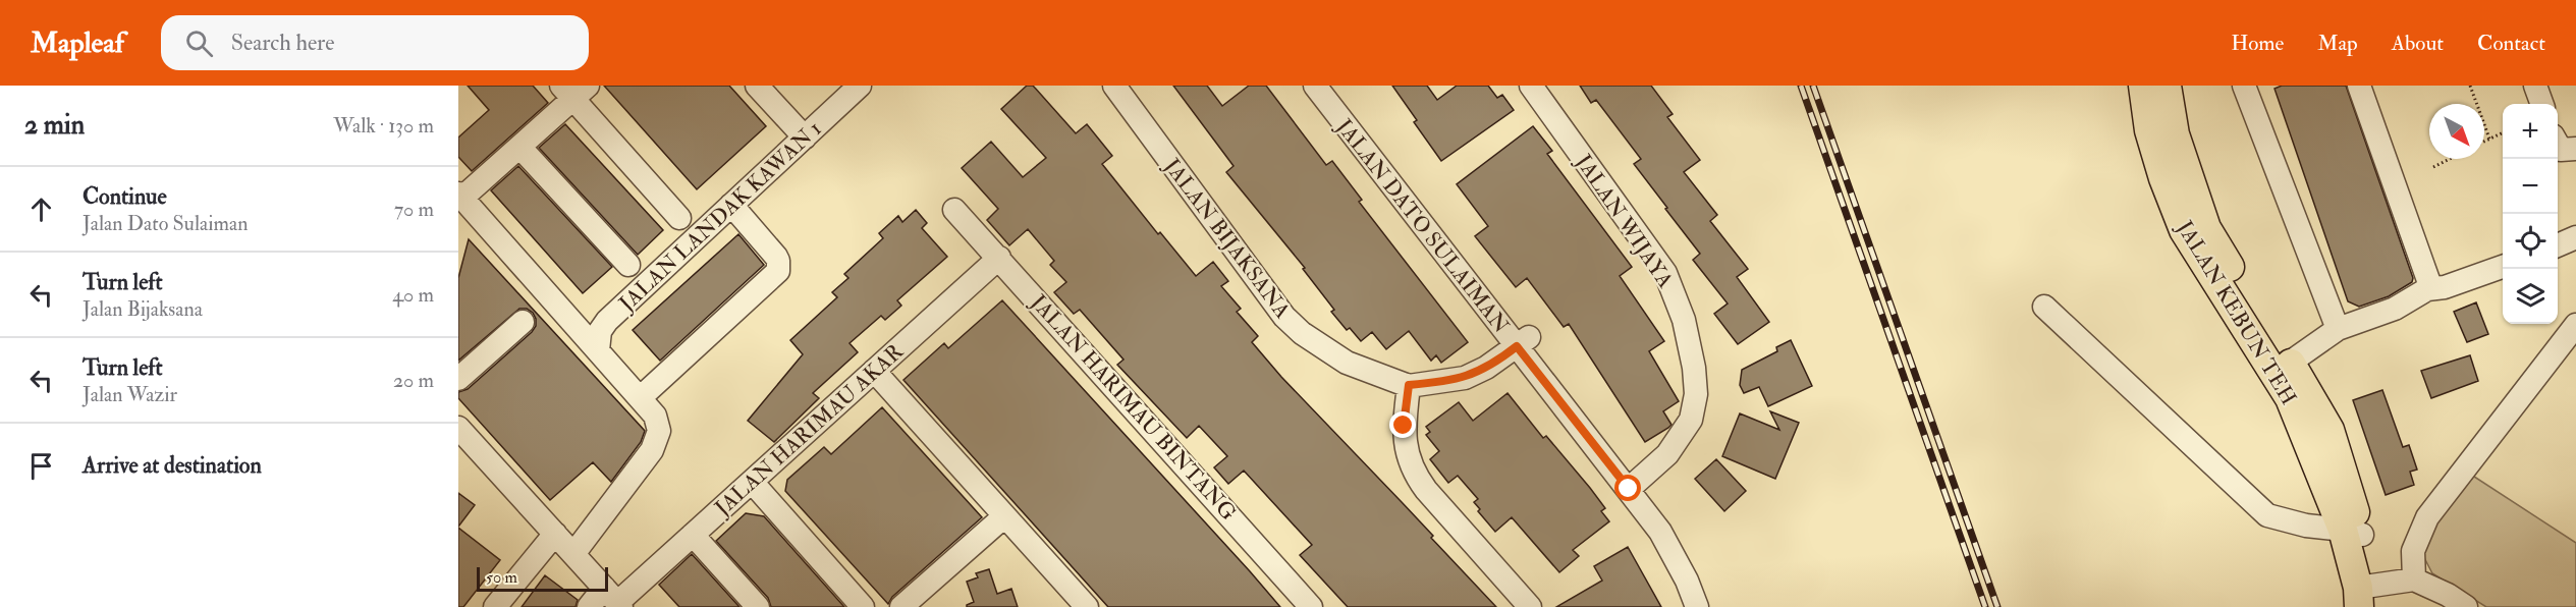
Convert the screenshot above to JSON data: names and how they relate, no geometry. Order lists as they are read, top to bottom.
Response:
{
  "streets": {
    "main road": ["JALAN KEBUN TEH"],
    "street": [
      "JALAN LANDAK KAWAN 1",
      "JALAN WIJAYA",
      "JALAN DATO SULAIMAN",
      "JALAN BIJAKSANA",
      "JALAN HARIMAU BINTANG",
      "JALAN HARIMAU AKAR"
    ]
  },
  "crossings": [
    ["JALAN WIJAYA", "JALAN DATO SULAIMAN"],
    ["JALAN DATO SULAIMAN", "JALAN BIJAKSANA"],
    ["JALAN HARIMAU BINTANG", "JALAN HARIMAU AKAR"]
  ],
  "scale_bar": "50 m",
  "north": "bottom right",
  "page": {
    "header": "Mapleaf",
    "search": "Search here",
    "nav": [
      "Home",
      "Map",
      "About",
      "Contact"
    ],
    "heading": ["2 min", "Walk · 130 m"],
    "map_buttons": ["+", "−"],
    "list": [
      ["Continue", "Jalan Dato Sulaiman", "70 m"],
      ["Turn left", "Jalan Bijaksana", "40 m"],
      ["Turn left", "Jalan Wazir", "20 m"],
      "Arrive at destination"
    ],
    "scale": "50 m"
  }
}
